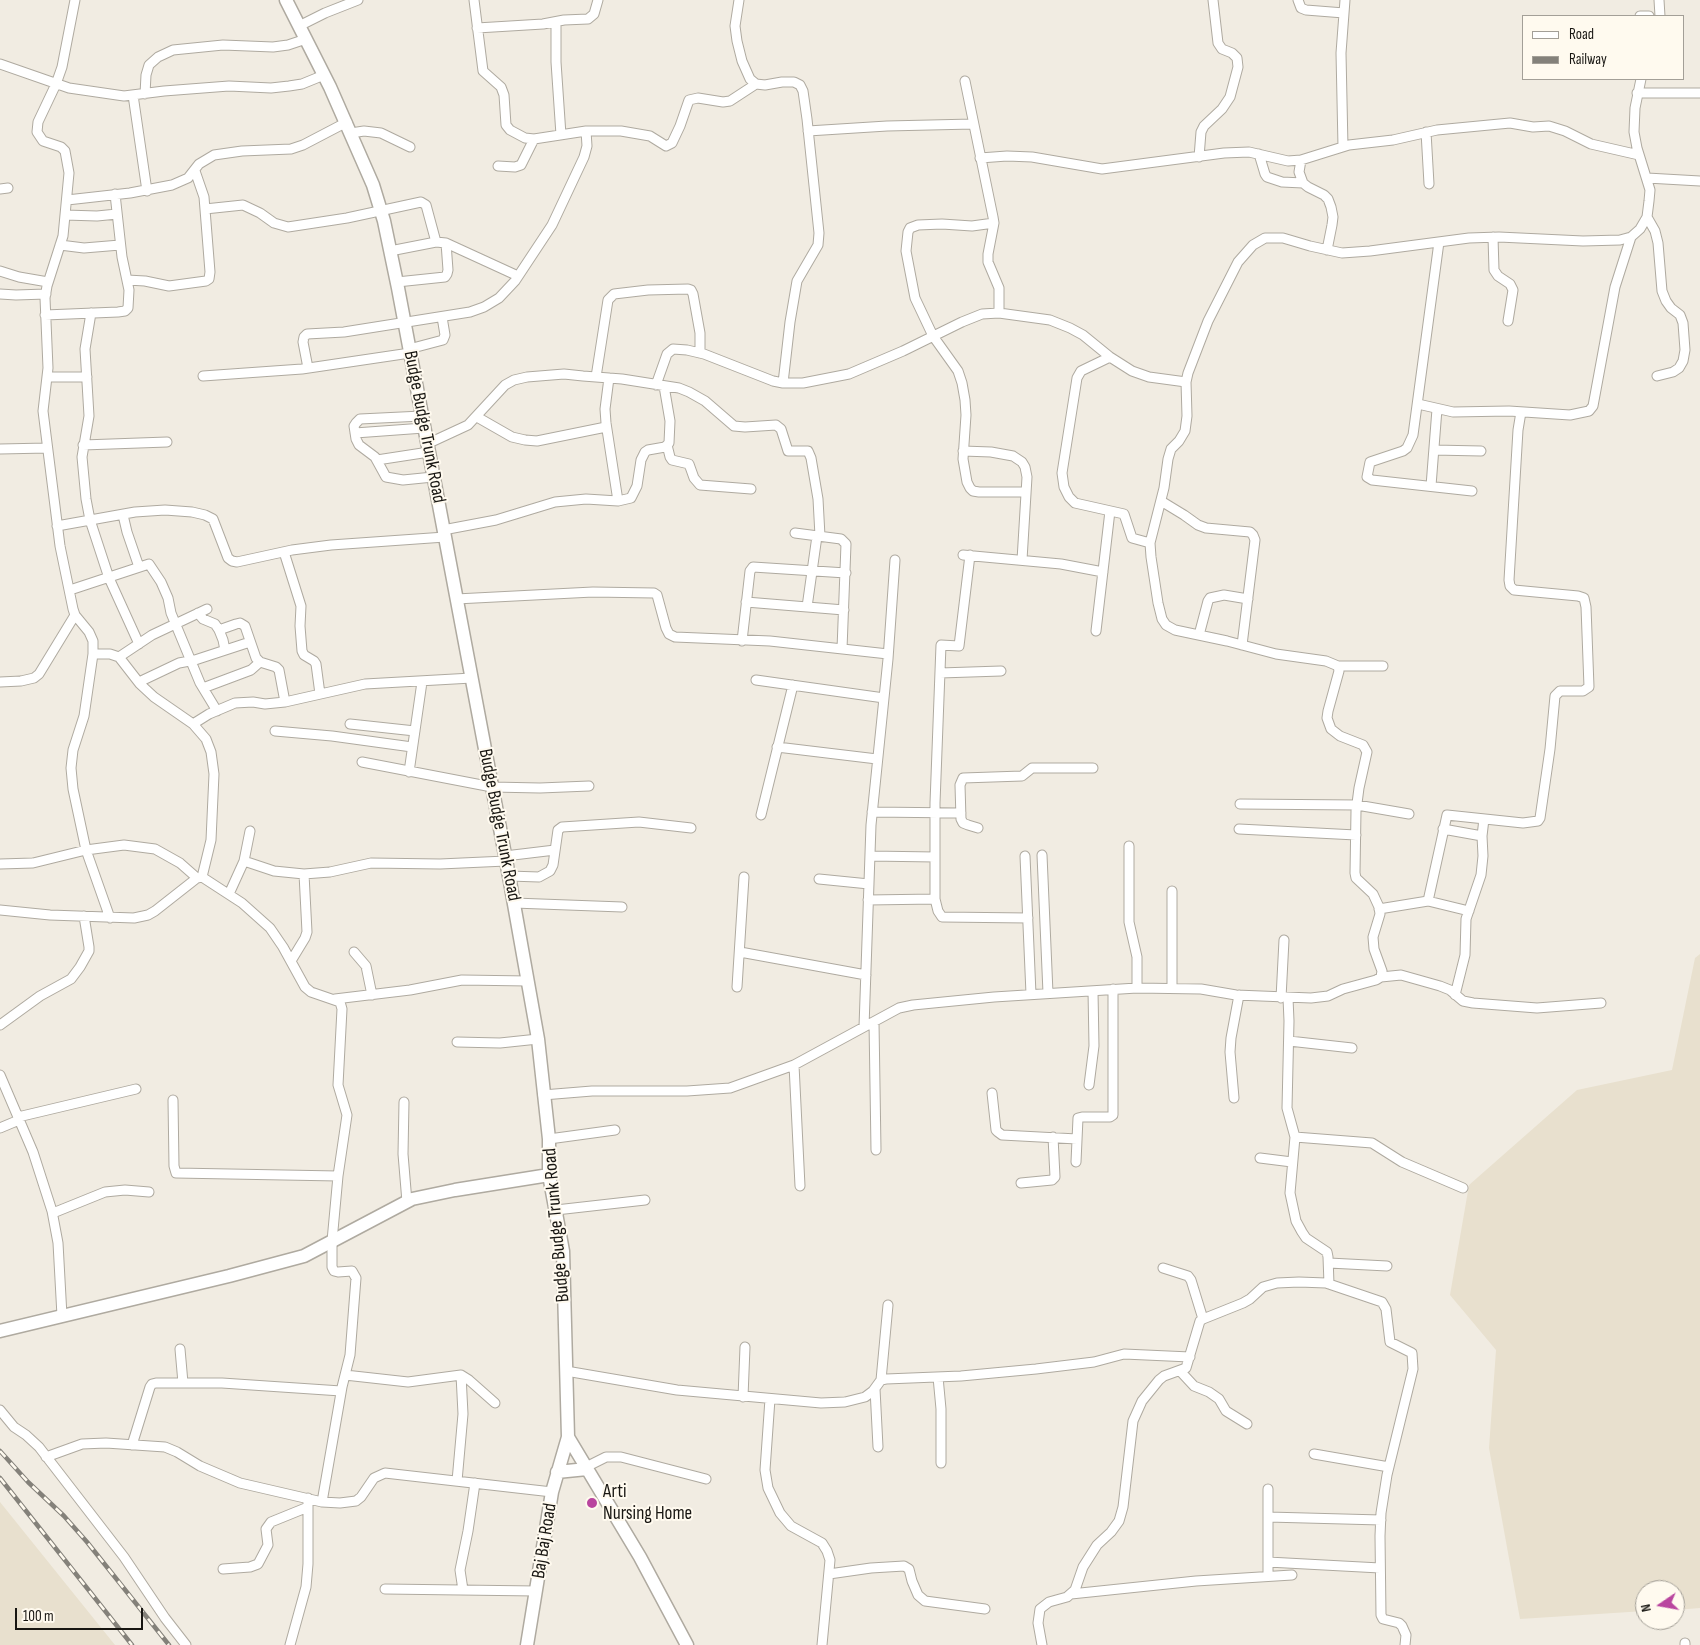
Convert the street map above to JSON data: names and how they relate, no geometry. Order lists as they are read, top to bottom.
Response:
{
  "streets": {
    "main road": ["Budge Budge Trunk Road", "Baj Baj Road"]
  },
  "crossings": [
    ["Budge Budge Trunk Road", "Baj Baj Road"]
  ],
  "places": ["Arti Nursing Home"],
  "legend": ["Road", "Railway"],
  "scale_bar": "100 m",
  "north": "left"
}
